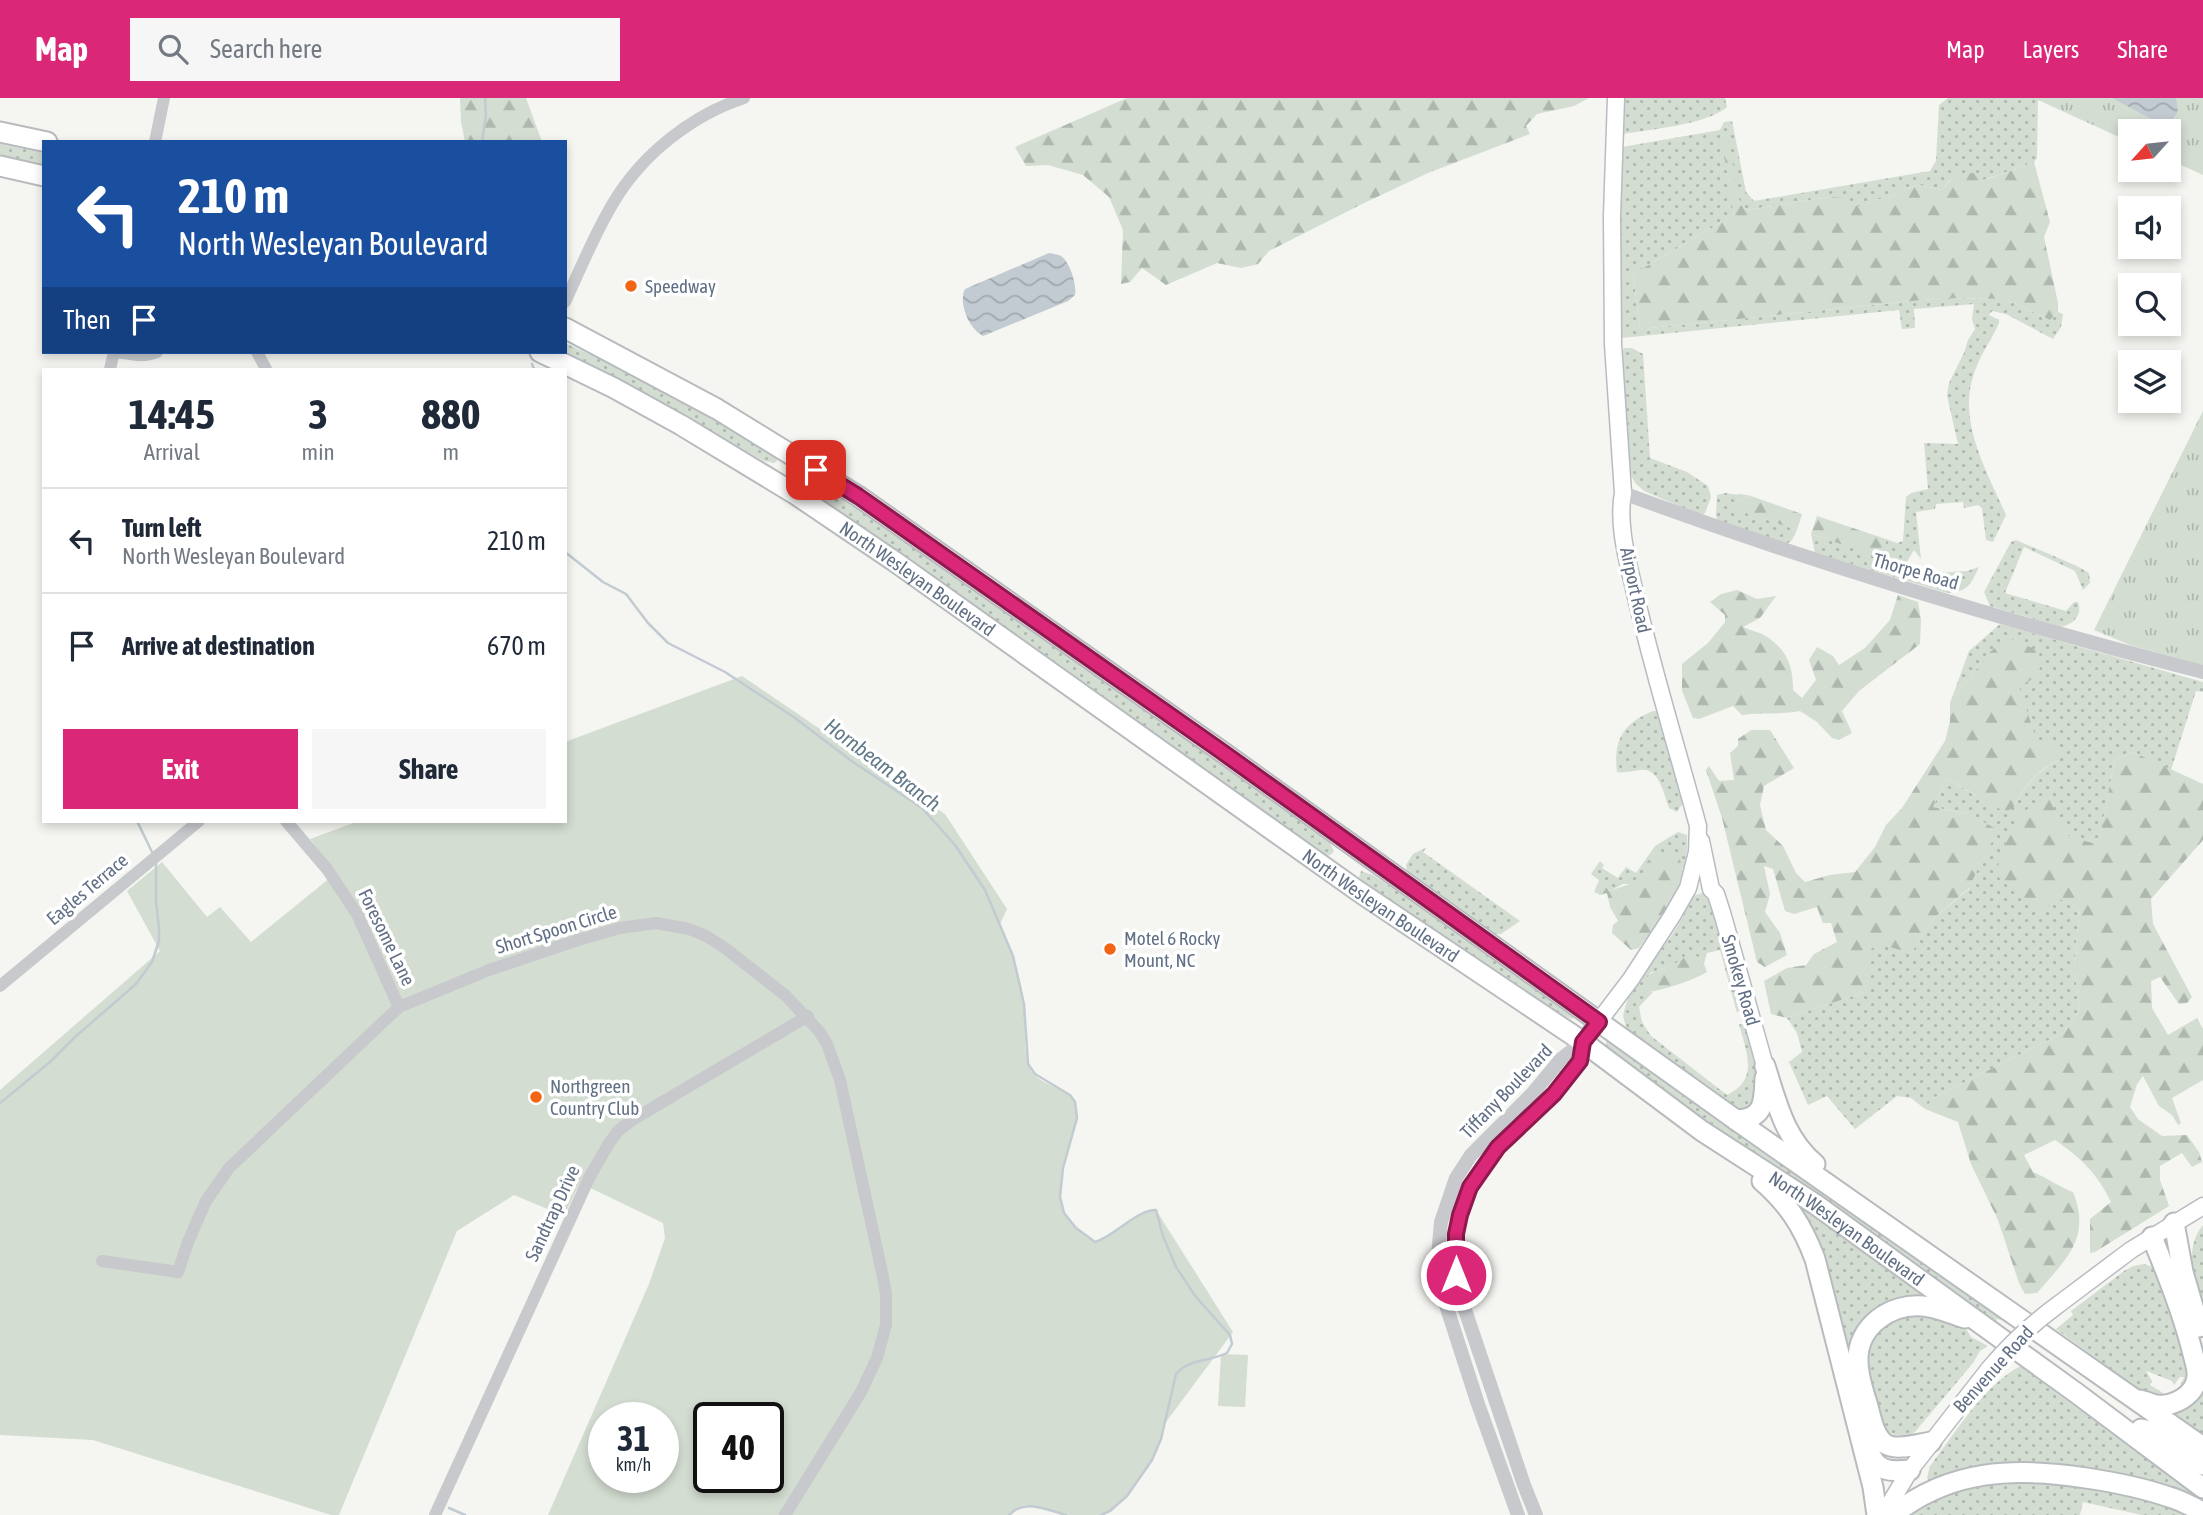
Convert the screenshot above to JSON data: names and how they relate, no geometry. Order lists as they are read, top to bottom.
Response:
{
  "streets": {
    "highway": ["North Wesleyan Boulevard"],
    "main road": ["Airport Road", "Smokey Road", "Benvenue Road"],
    "street": [
      "Thorpe Road",
      "Eagles Terrace",
      "Short Spoon Circle",
      "Foresome Lane",
      "Tiffany Boulevard",
      "Sandtrap Drive"
    ]
  },
  "crossings": [
    ["Thorpe Road", "Airport Road"],
    ["North Wesleyan Boulevard", "Airport Road"],
    ["North Wesleyan Boulevard", "Tiffany Boulevard"],
    ["Airport Road", "Smokey Road"],
    ["Airport Road", "Tiffany Boulevard"],
    ["Short Spoon Circle", "Foresome Lane"],
    ["Short Spoon Circle", "Sandtrap Drive"]
  ],
  "water": ["Hornbeam Branch"],
  "places": ["Speedway", "Motel 6 Rocky Mount, NC", "Northgreen Country Club"],
  "north": "bottom left",
  "page": {
    "header": "Map",
    "search": "Search here",
    "nav": ["Map", "Layers", "Share"],
    "turn": ["210 m", "North Wesleyan Boulevard"],
    "then": "Then",
    "eta": [
      "14:45",
      "Arrival",
      "3",
      "min",
      "880",
      "m"
    ],
    "list": [
      {
        "name": "Turn left",
        "note": "North Wesleyan Boulevard",
        "value": "210 m"
      },
      {
        "name": "Arrive at destination",
        "value": "670 m"
      }
    ],
    "buttons": ["Exit", "Share"],
    "speed": "31 km/h",
    "limit": "40"
  }
}
